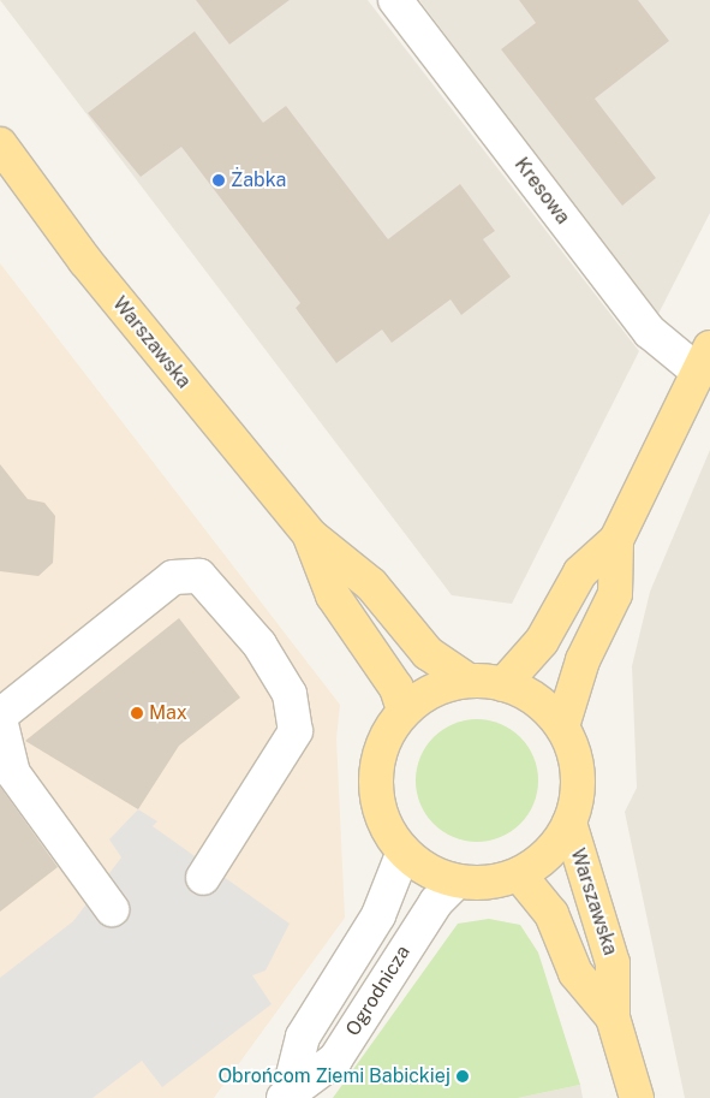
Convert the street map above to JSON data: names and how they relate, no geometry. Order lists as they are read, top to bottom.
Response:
{
  "streets": {
    "main road": ["Warszawska"],
    "street": ["Kresowa", "Ogrodnicza"]
  },
  "crossings": [
    ["Warszawska", "Ogrodnicza"]
  ],
  "places": ["Żabka", "Max", "Obrońcom Ziemi Babickiej"]
}
